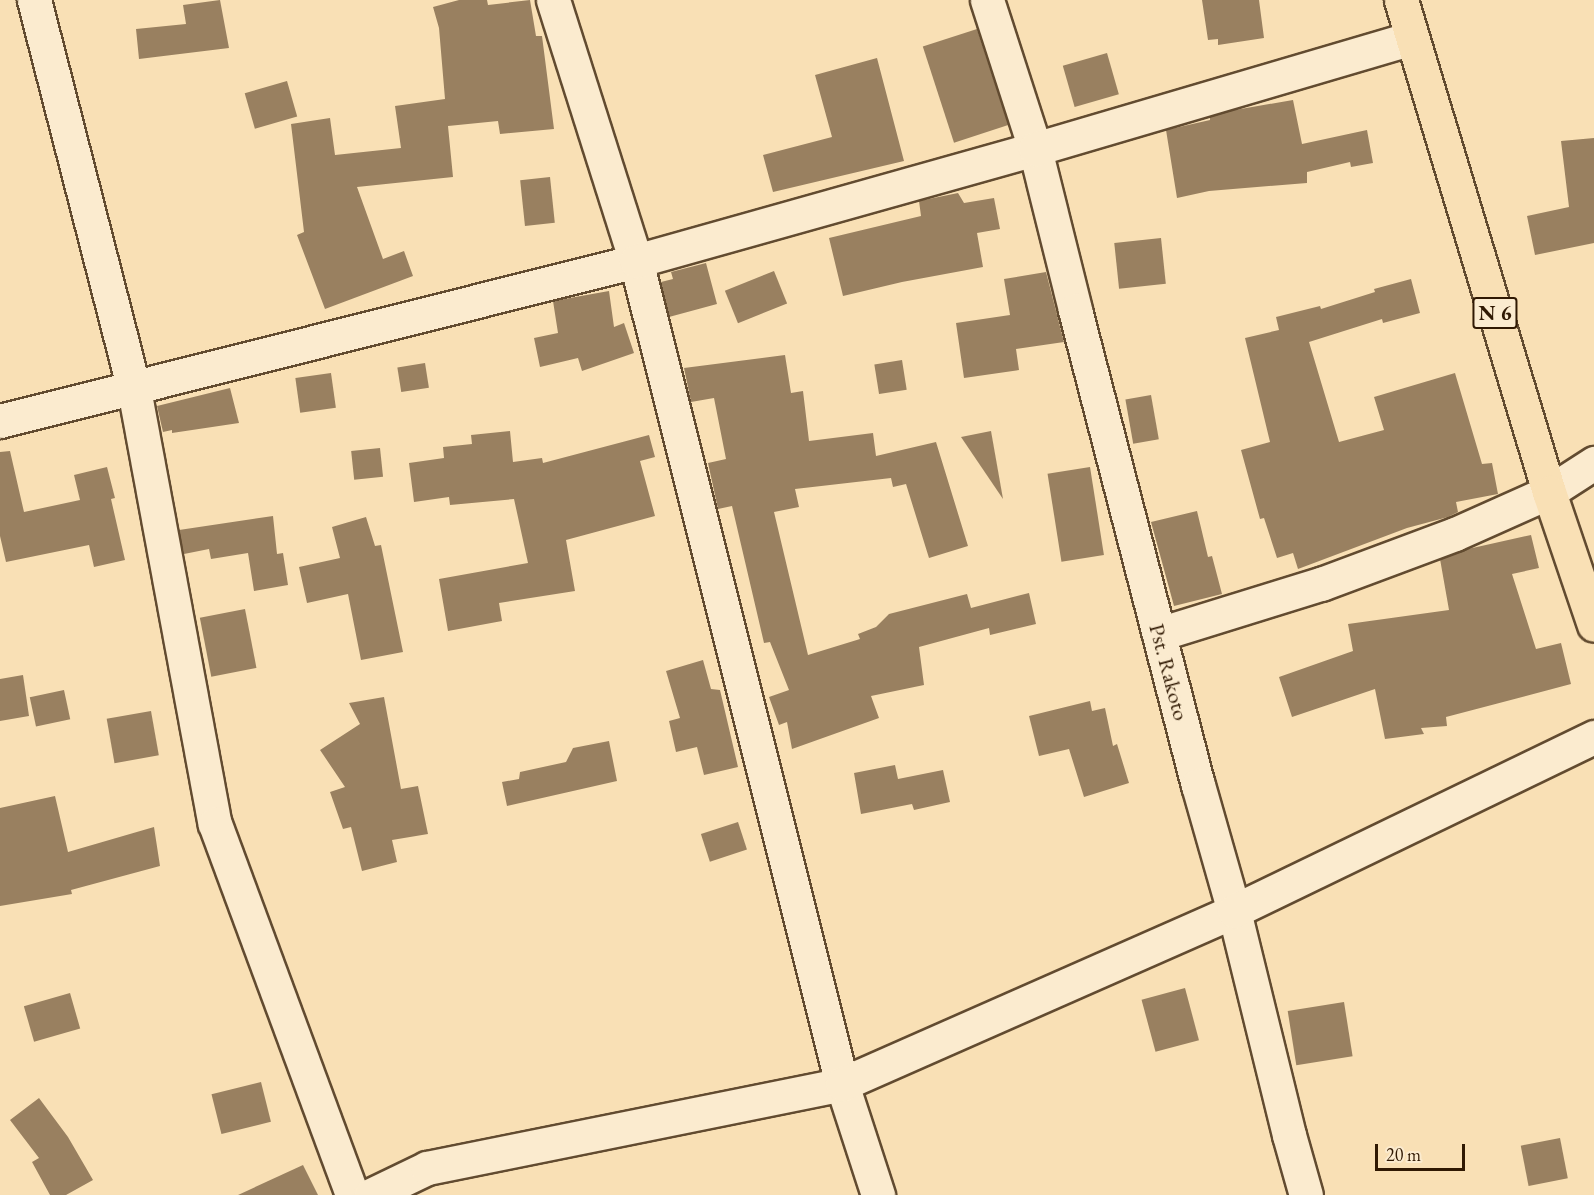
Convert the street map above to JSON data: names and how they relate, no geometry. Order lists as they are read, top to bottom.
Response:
{
  "streets": {
    "main road": ["N 6"],
    "street": ["Pst. Rakoto"]
  },
  "scale_bar": "20 m"
}
